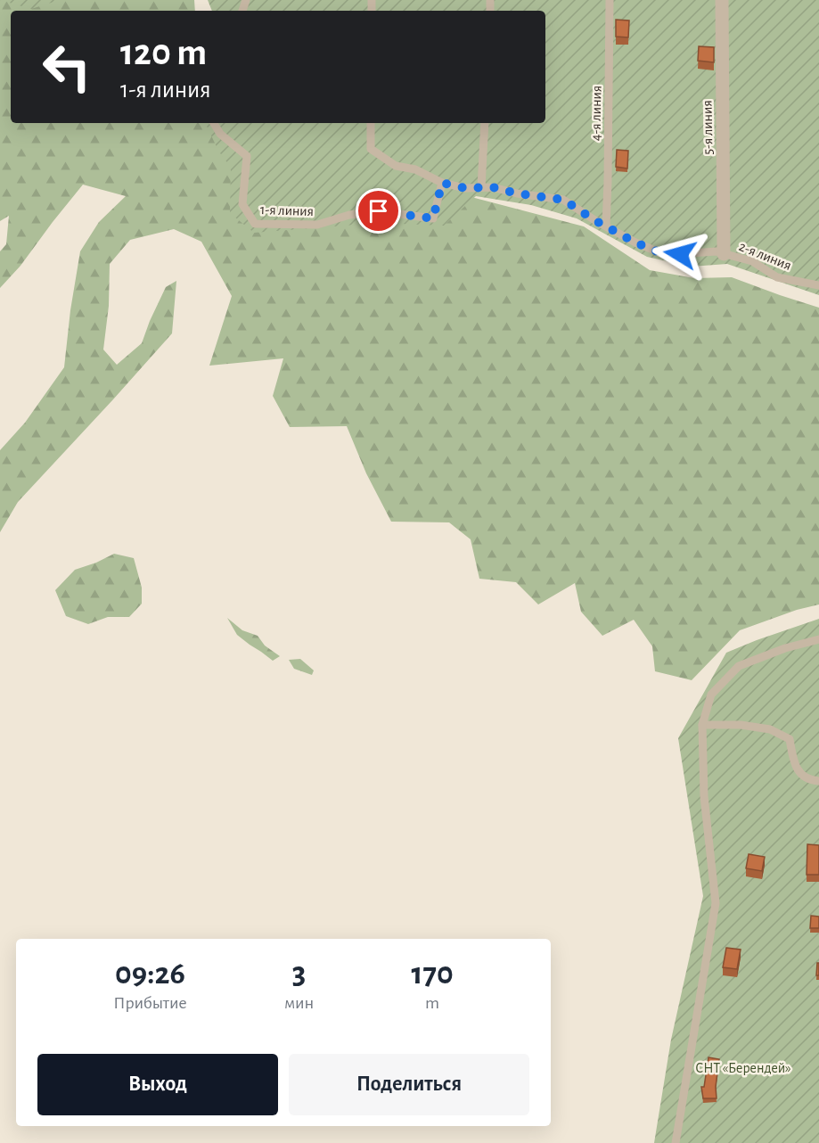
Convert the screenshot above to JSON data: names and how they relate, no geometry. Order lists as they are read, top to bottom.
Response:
{
  "streets": {
    "street": ["5-я линия"],
    "lane": ["4-я линия", "1-я линия", "2-я линия"]
  },
  "crossings": [
    ["4-я линия", "2-я линия"],
    ["5-я линия", "2-я линия"],
    ["1-я линия", "2-я линия"]
  ],
  "parks": ["СНТ «Берендей»"],
  "page": {
    "turn": ["120 m", "1-я линия"],
    "eta": [
      "09:26",
      "Прибытие",
      "3",
      "мин",
      "170",
      "m"
    ],
    "buttons": ["Выход", "Поделиться"]
  }
}
